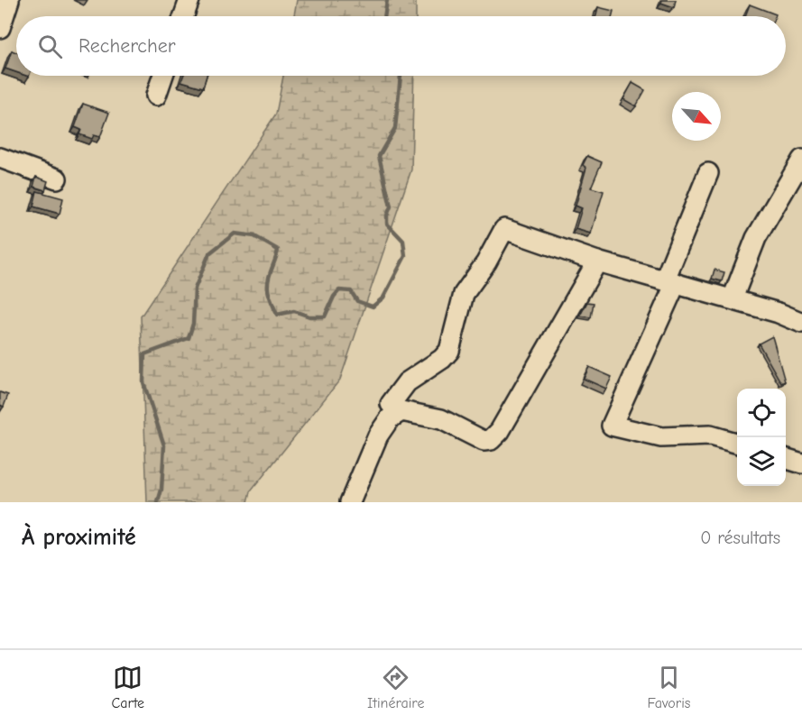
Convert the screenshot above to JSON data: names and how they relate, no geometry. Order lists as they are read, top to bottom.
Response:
{
  "north": "bottom right",
  "page": {
    "search": "Rechercher",
    "heading": ["À proximité", "0 résultats"],
    "nav": ["Carte", "Itinéraire", "Favoris"]
  }
}
